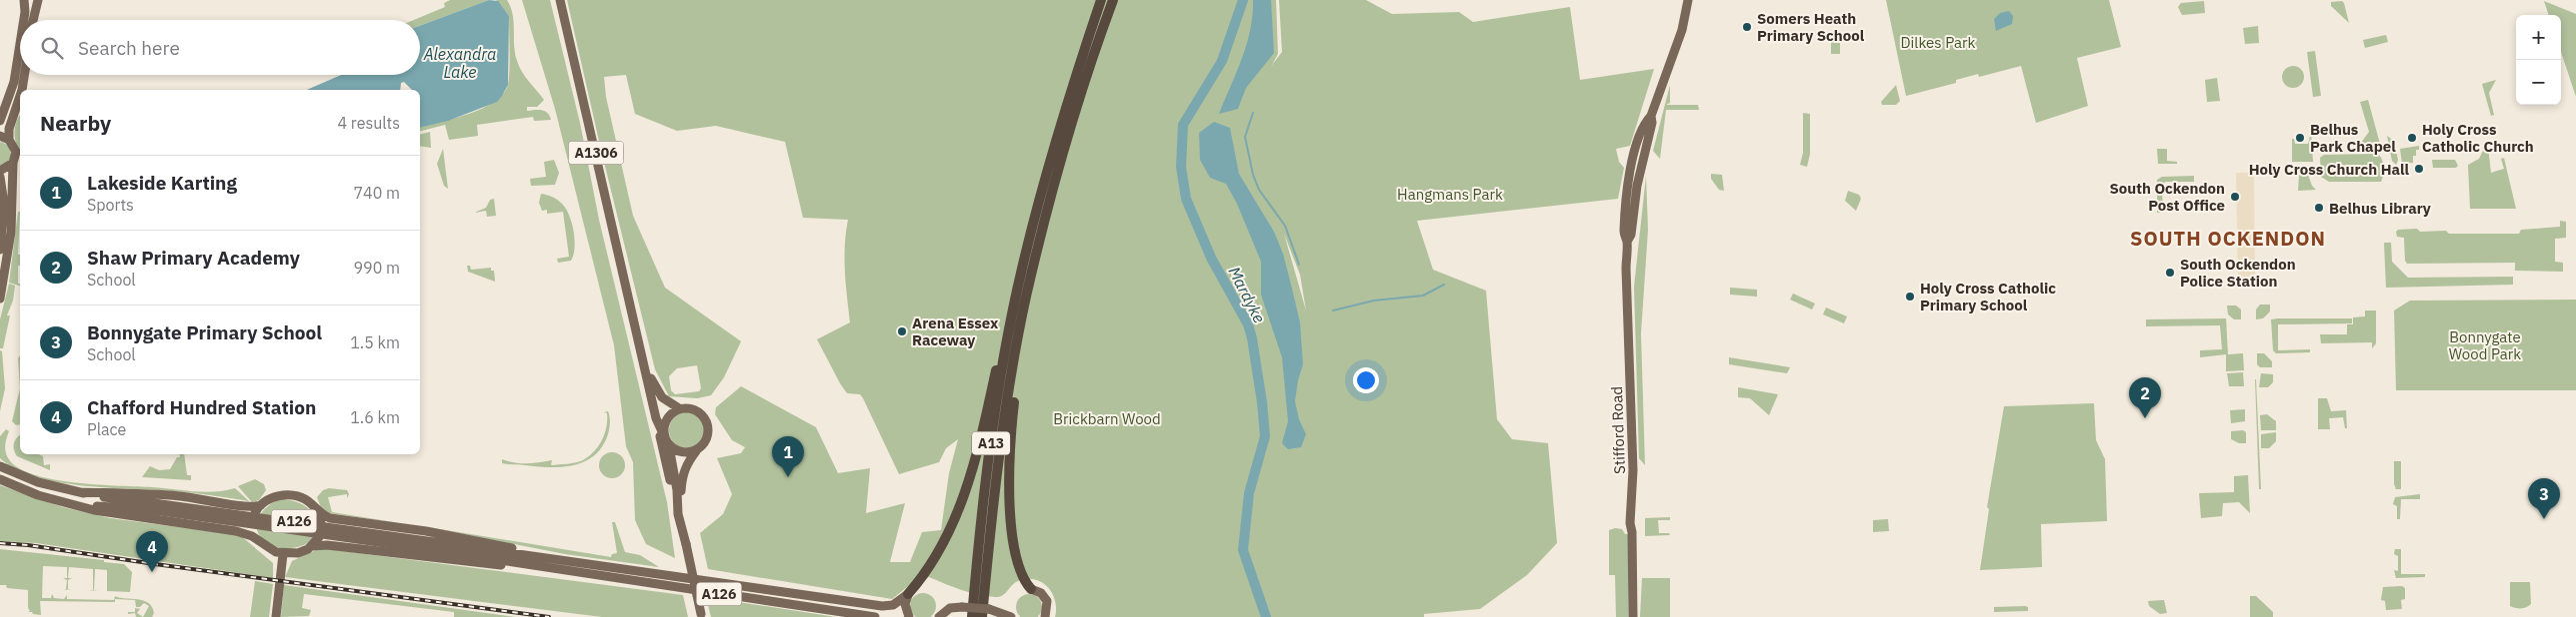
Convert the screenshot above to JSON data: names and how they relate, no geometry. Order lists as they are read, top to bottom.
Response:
{
  "streets": {
    "highway": ["A13"],
    "main road": ["A1306", "Stifford Road", "A126"]
  },
  "crossings": [
    ["A13", "A126"]
  ],
  "districts": ["SOUTH OCKENDON"],
  "water": ["Alexandra Lake", "Mardyke"],
  "parks": [
    "Dilkes Park",
    "Hangmans Park",
    "Bonnygate Wood Park",
    "Brickbarn Wood"
  ],
  "places": [
    "Somers Heath Primary School",
    "Belhus Park Chapel",
    "Holy Cross Catholic Church",
    "Holy Cross Church Hall",
    "South Ockendon Post Office",
    "Belhus Library",
    "South Ockendon Police Station",
    "Holy Cross Catholic Primary School",
    "Arena Essex Raceway"
  ],
  "page": {
    "map_buttons": ["+", "−"],
    "search": "Search here",
    "heading": ["Nearby", "4 results"],
    "list": [
      {
        "mark": "1",
        "name": "Lakeside Karting",
        "note": "Sports",
        "value": "740 m"
      },
      {
        "mark": "2",
        "name": "Shaw Primary Academy",
        "note": "School",
        "value": "990 m"
      },
      {
        "mark": "3",
        "name": "Bonnygate Primary School",
        "note": "School",
        "value": "1.5 km"
      },
      {
        "mark": "4",
        "name": "Chafford Hundred Station",
        "note": "Place",
        "value": "1.6 km"
      }
    ],
    "pins": [
      "2",
      "1",
      "3",
      "4"
    ]
  }
}
